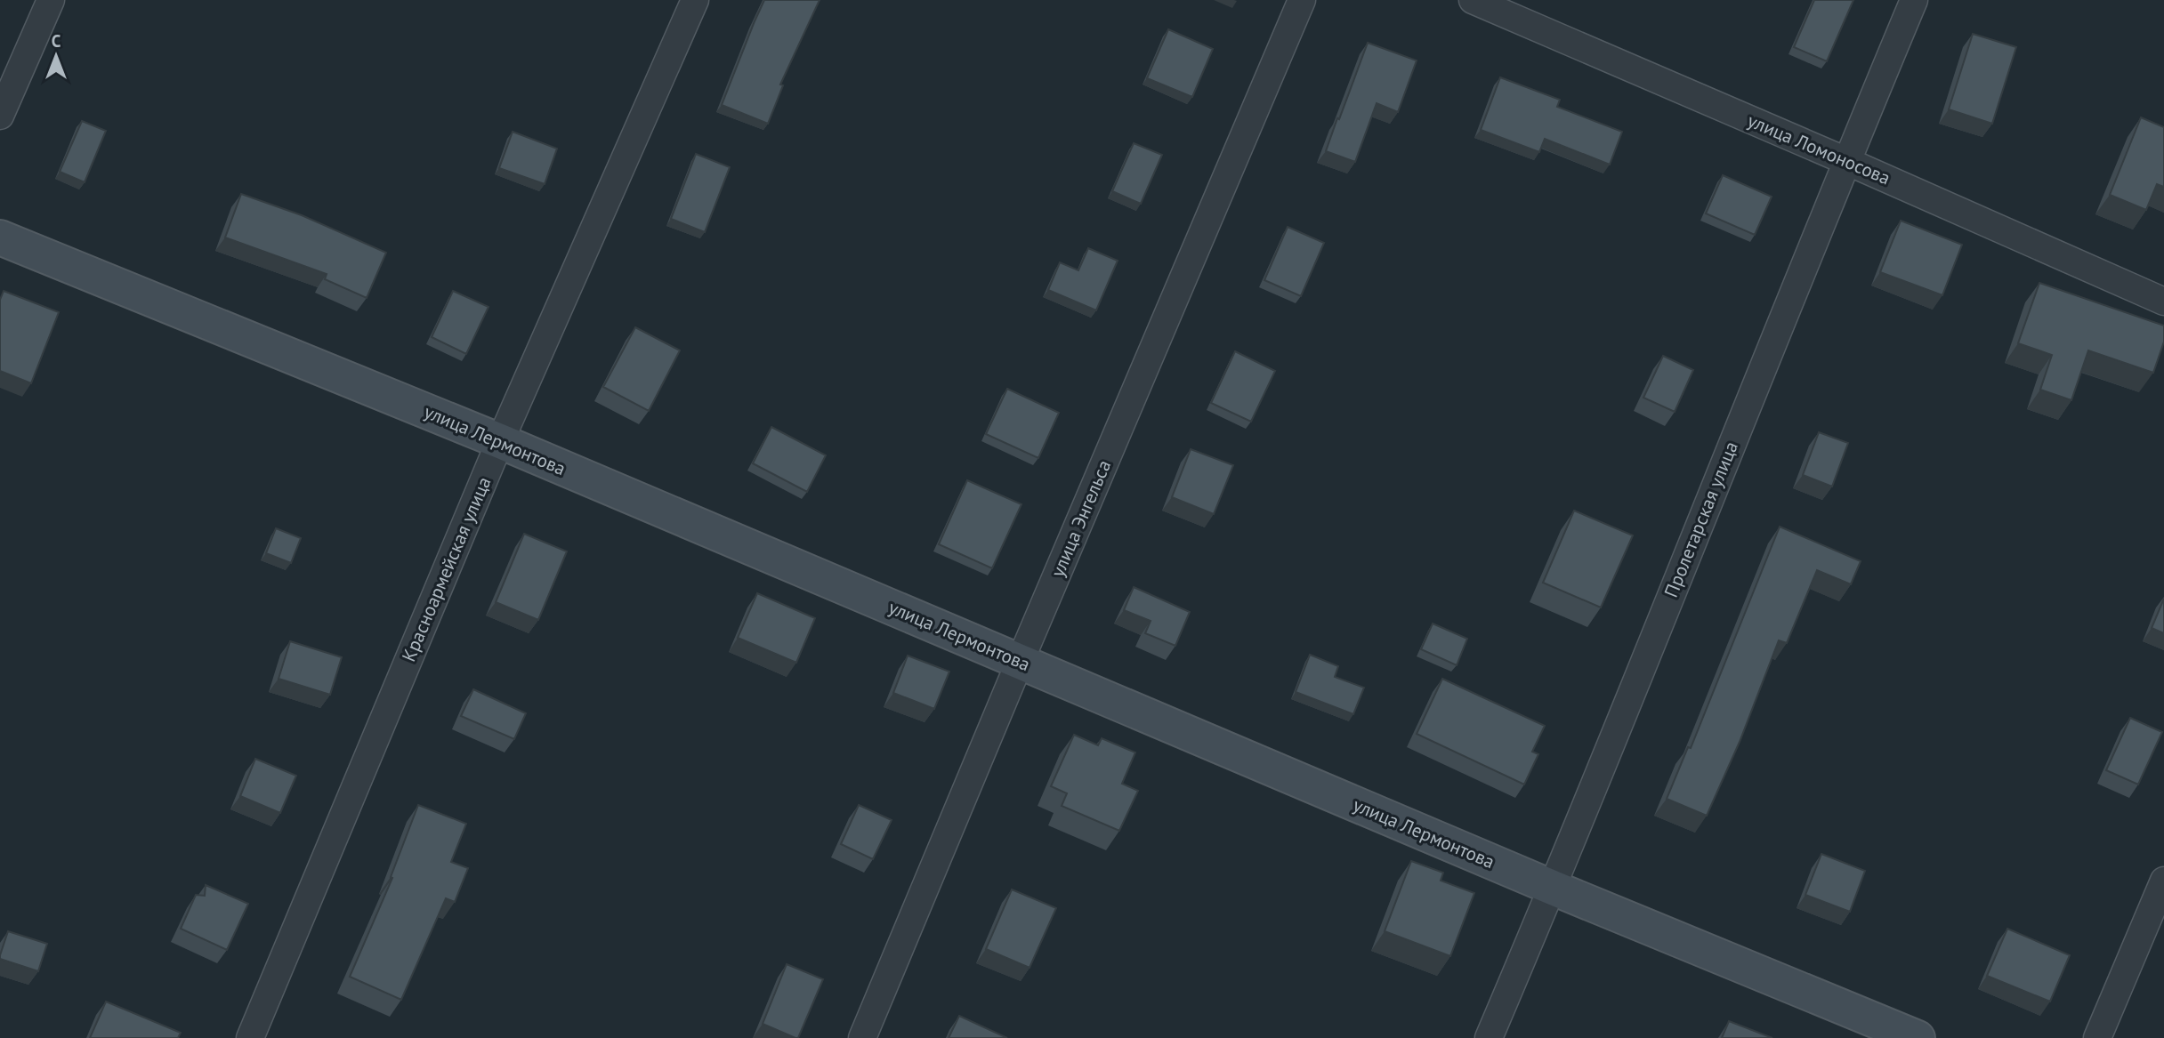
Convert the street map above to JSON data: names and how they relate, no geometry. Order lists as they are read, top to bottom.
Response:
{
  "streets": {
    "street": [
      "улица Ломоносова",
      "улица Лермонтова",
      "улица Энгельса",
      "Пролетарская улица",
      "Красноармейская улица"
    ]
  },
  "crossings": [
    ["улица Ломоносова", "Пролетарская улица"],
    ["улица Лермонтова", "улица Энгельса"],
    ["улица Лермонтова", "Пролетарская улица"],
    ["улица Лермонтова", "Красноармейская улица"]
  ],
  "north": "top"
}
